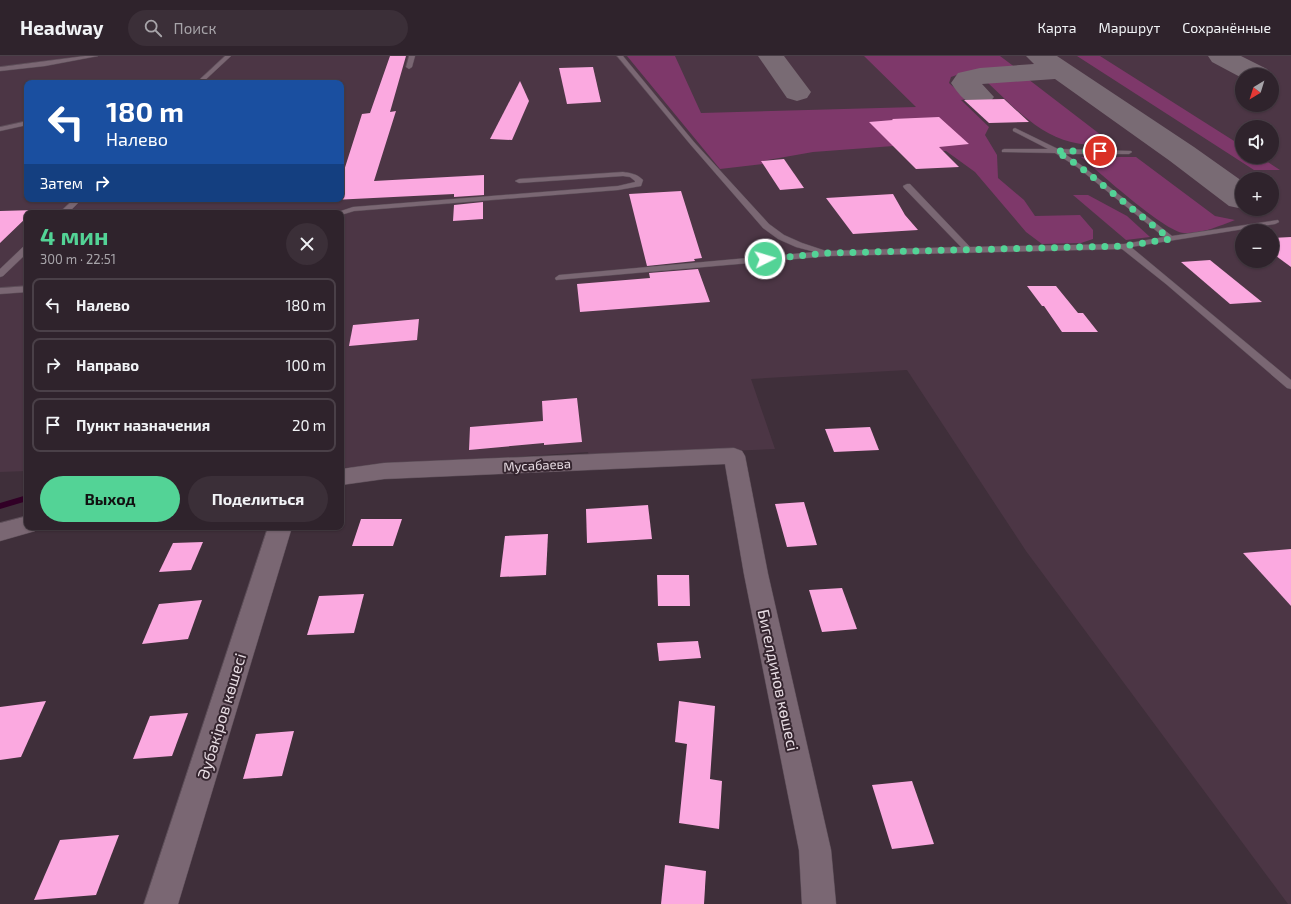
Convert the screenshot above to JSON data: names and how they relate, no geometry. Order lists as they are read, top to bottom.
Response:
{
  "streets": {
    "street": ["Мусабаева", "Бигелдинов көшесі", "Әубәкіров көшесі"]
  },
  "crossings": [
    ["Мусабаева", "Бигелдинов көшесі"]
  ],
  "north": "bottom left",
  "page": {
    "header": "Headway",
    "search": "Поиск",
    "nav": ["Карта", "Маршрут", "Сохранённые"],
    "map_buttons": ["+", "−"],
    "turn": ["180 m", "Налево"],
    "then": "Затем",
    "heading": ["4 мин", "300 m · 22:51"],
    "list": [
      {
        "name": "Налево",
        "value": "180 m"
      },
      {
        "name": "Направо",
        "value": "100 m"
      },
      {
        "name": "Пункт назначения",
        "value": "20 m"
      }
    ],
    "buttons": ["Выход", "Поделиться"]
  }
}
